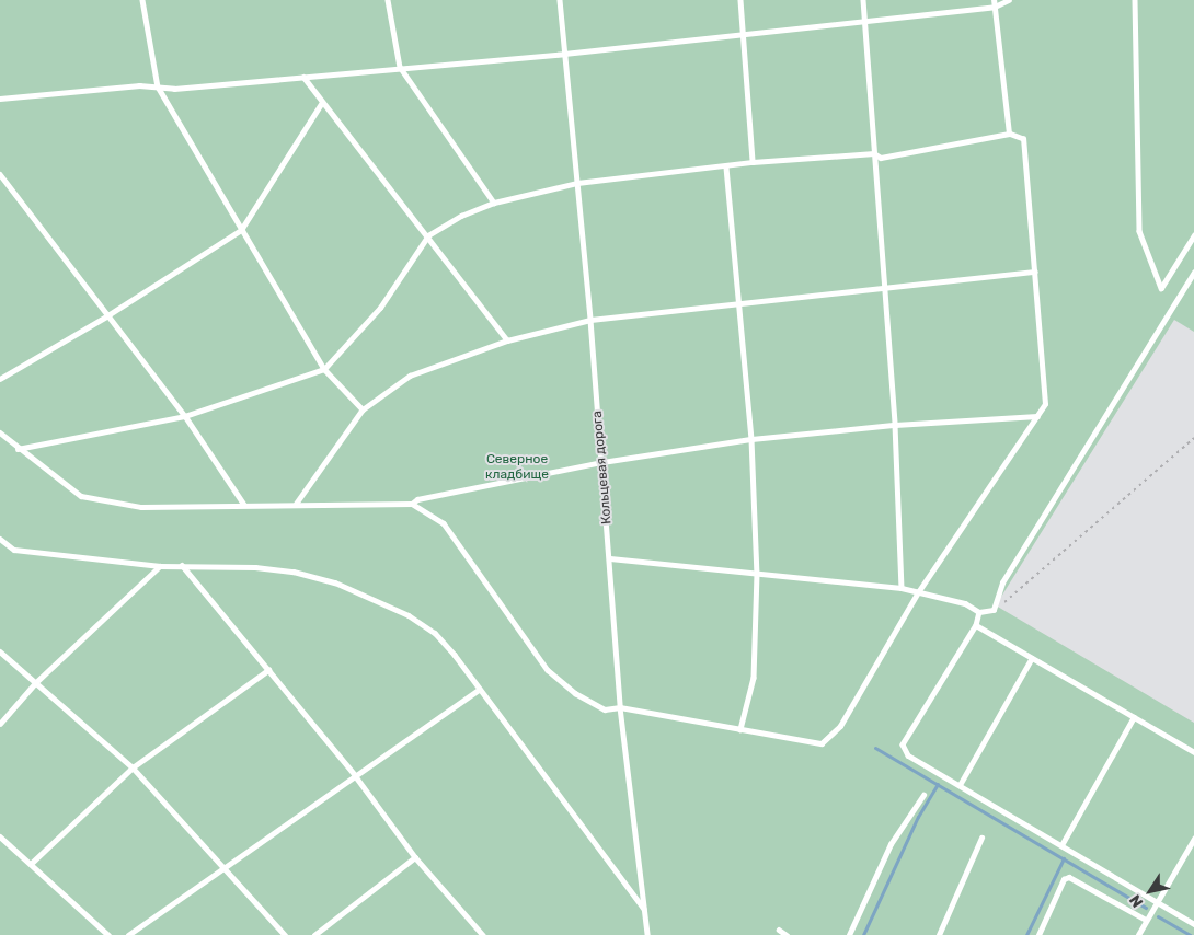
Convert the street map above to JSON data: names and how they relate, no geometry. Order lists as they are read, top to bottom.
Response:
{
  "streets": {
    "lane": ["Кольцевая дорога"]
  },
  "parks": ["Северное кладбище"],
  "north": "bottom left"
}
